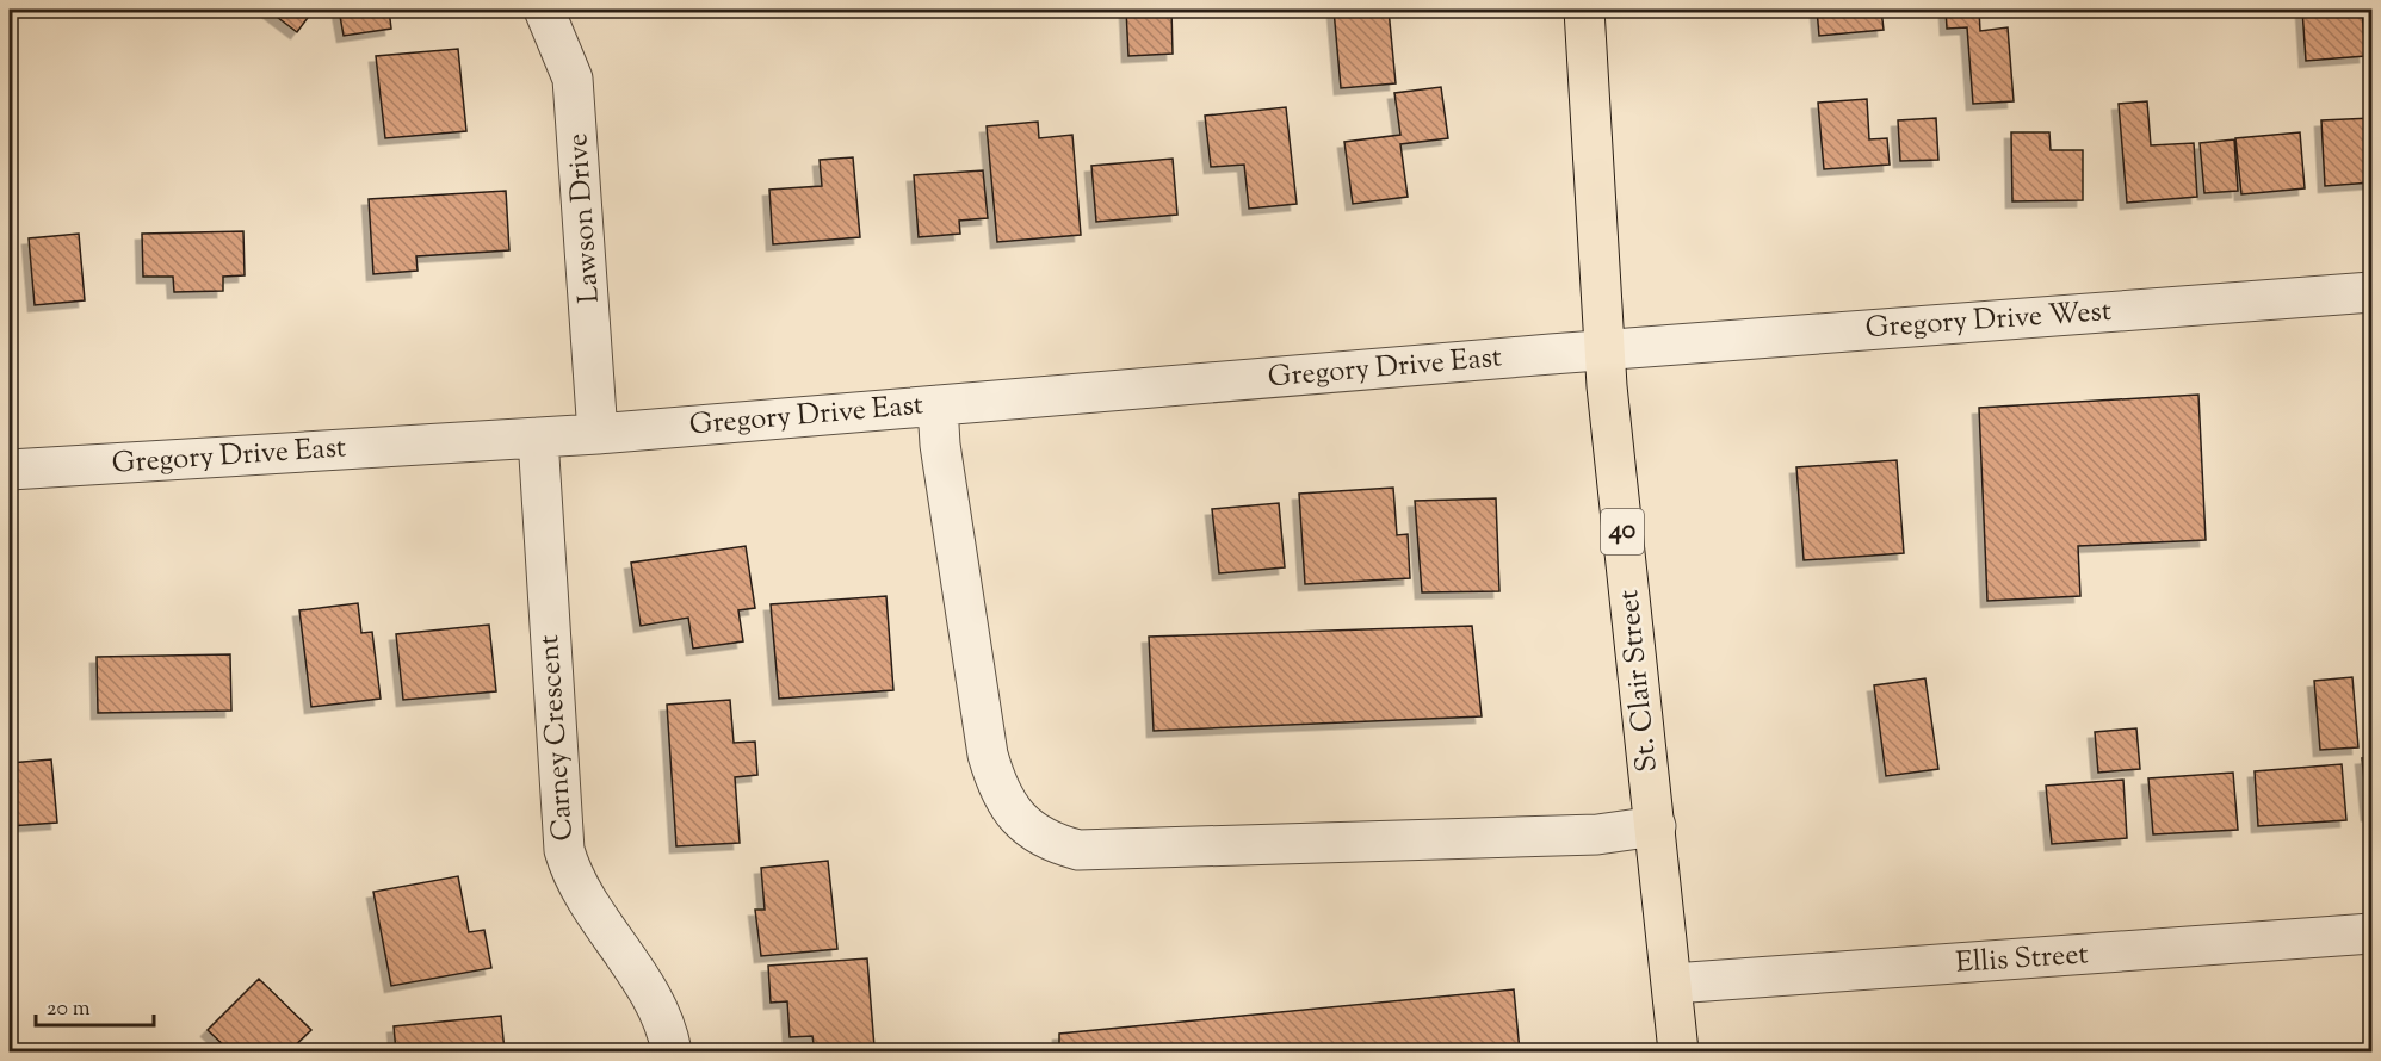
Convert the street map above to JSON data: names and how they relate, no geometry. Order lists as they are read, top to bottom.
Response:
{
  "streets": {
    "main road": ["40", "St. Clair Street"],
    "street": [
      "Lawson Drive",
      "Gregory Drive West",
      "Gregory Drive East",
      "Carney Crescent",
      "Ellis Street"
    ]
  },
  "crossings": [
    ["Lawson Drive", "Gregory Drive East"],
    ["Gregory Drive West", "Gregory Drive East"],
    ["Gregory Drive West", "St. Clair Street"],
    ["Gregory Drive East", "St. Clair Street"],
    ["Gregory Drive East", "Carney Crescent"],
    ["St. Clair Street", "Ellis Street"]
  ],
  "scale_bar": "20 m"
}
